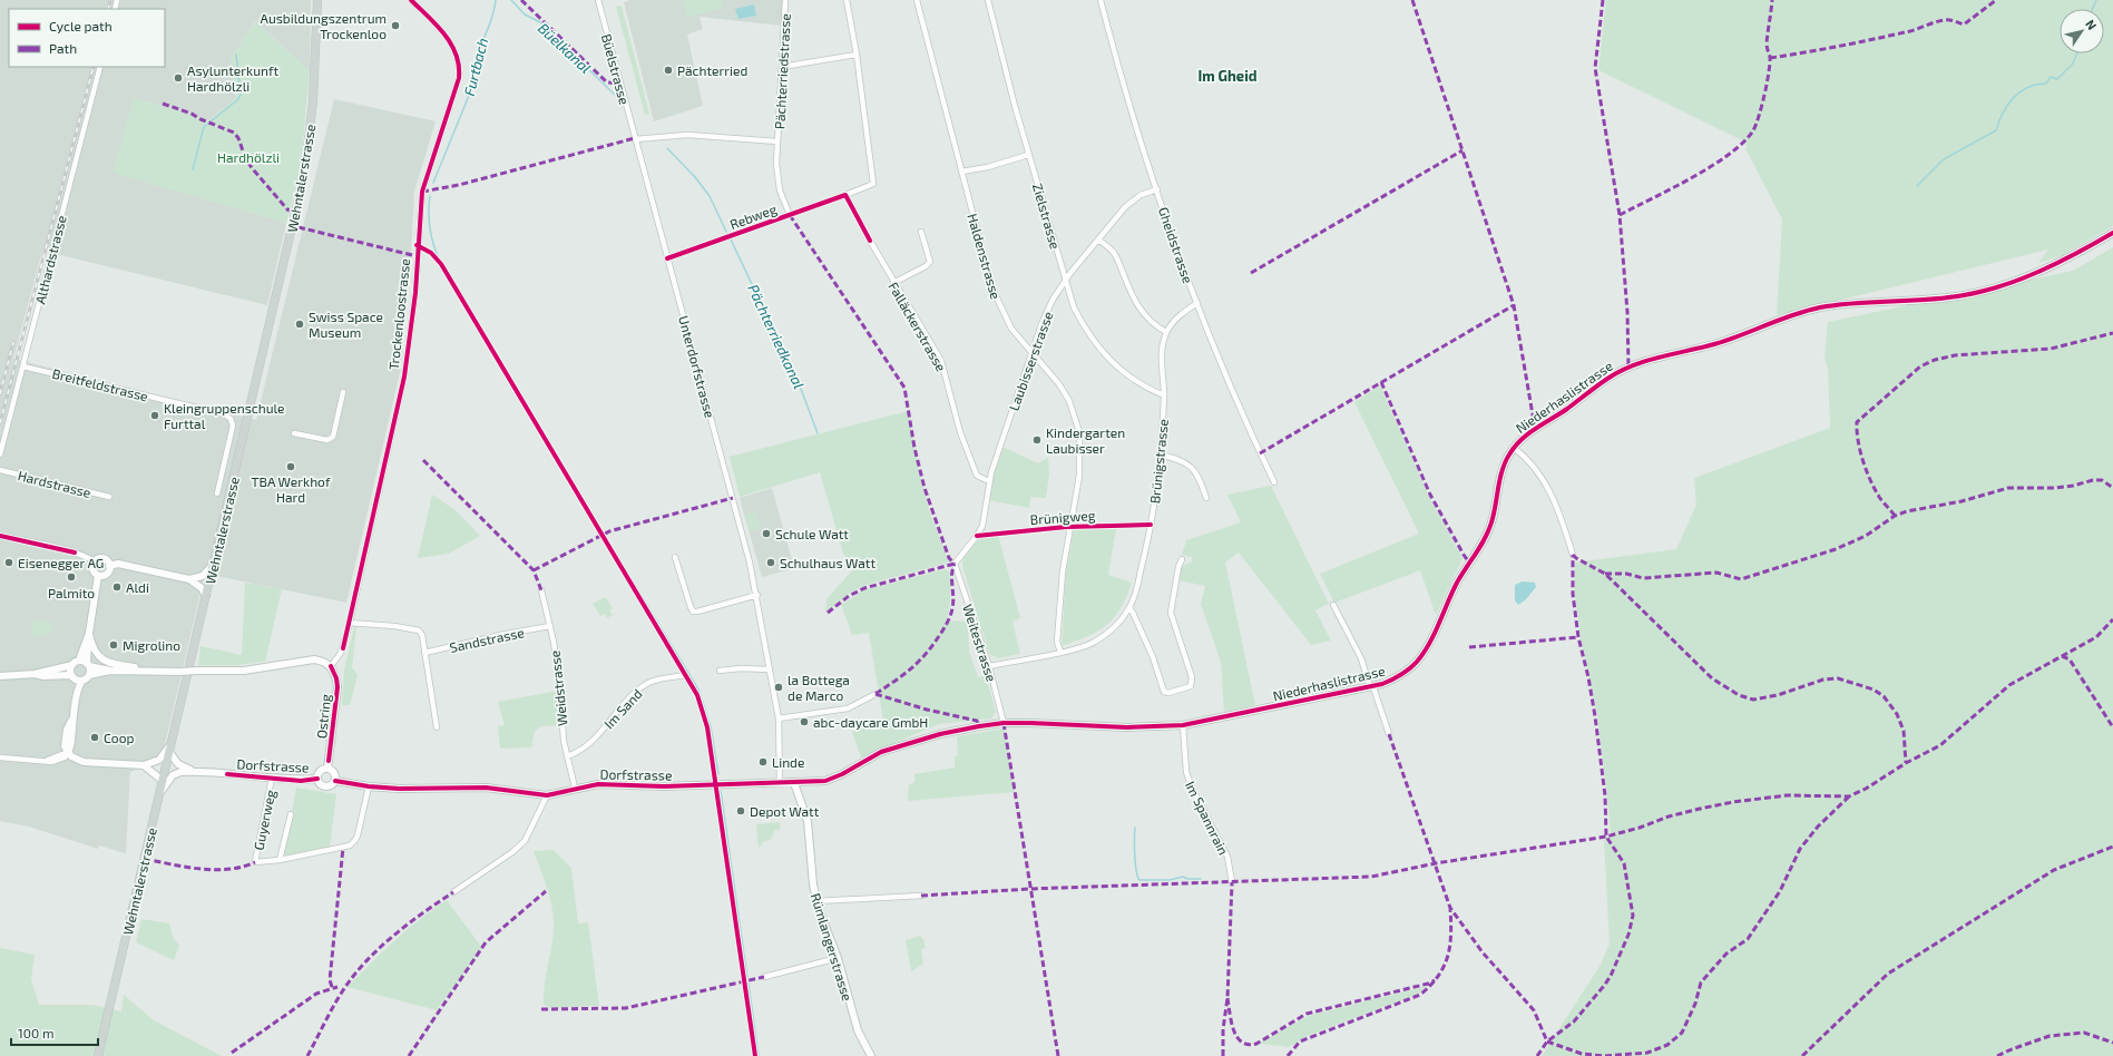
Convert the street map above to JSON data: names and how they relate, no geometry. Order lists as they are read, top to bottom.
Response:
{
  "streets": {
    "main road": ["Wehntalerstrasse"],
    "street": [
      "Büelstrasse",
      "Pächterriedstrasse",
      "Zielstrasse",
      "Gheidstrasse",
      "Haldenstrasse",
      "Althardstrasse",
      "Trockenloostrasse",
      "Falläckerstrasse",
      "Laubisserstrasse",
      "Unterdorfstrasse",
      "Breitfeldstrasse",
      "Niederhaslistrasse",
      "Brünigstrasse",
      "Hardstrasse",
      "Sandstrasse",
      "Weitestrasse",
      "Weidstrasse",
      "Im Sand",
      "Ostring",
      "Dorfstrasse",
      "Im Spannrain",
      "Guyerweg",
      "Rümlangerstrasse"
    ],
    "cycle path": ["Rebweg", "Brünigweg"]
  },
  "crossings": [
    ["Büelstrasse", "Pächterriedstrasse"],
    ["Büelstrasse", "Unterdorfstrasse"],
    ["Pächterriedstrasse", "Unterdorfstrasse"],
    ["Wehntalerstrasse", "Dorfstrasse"],
    ["Zielstrasse", "Laubisserstrasse"],
    ["Zielstrasse", "Brünigstrasse"],
    ["Gheidstrasse", "Laubisserstrasse"],
    ["Haldenstrasse", "Laubisserstrasse"],
    ["Haldenstrasse", "Brünigstrasse"],
    ["Althardstrasse", "Breitfeldstrasse"],
    ["Trockenloostrasse", "Ostring"],
    ["Falläckerstrasse", "Laubisserstrasse"],
    ["Laubisserstrasse", "Weitestrasse"],
    ["Unterdorfstrasse", "Niederhaslistrasse"],
    ["Unterdorfstrasse", "Dorfstrasse"],
    ["Niederhaslistrasse", "Weitestrasse"],
    ["Niederhaslistrasse", "Dorfstrasse"],
    ["Niederhaslistrasse", "Im Spannrain"],
    ["Niederhaslistrasse", "Rümlangerstrasse"],
    ["Brünigstrasse", "Weitestrasse"],
    ["Sandstrasse", "Weidstrasse"],
    ["Weidstrasse", "Im Sand"],
    ["Weidstrasse", "Dorfstrasse"],
    ["Ostring", "Dorfstrasse"],
    ["Dorfstrasse", "Guyerweg"]
  ],
  "districts": ["Im Gheid"],
  "water": ["Büelkanal", "Furtbach", "Pächterriedkanal"],
  "parks": ["Hardhölzli"],
  "places": [
    "Ausbildungszentrum Trockenloo",
    "Pächterried",
    "Asylunterkunft Hardhölzli",
    "Swiss Space Museum",
    "Kleingruppenschule Furttal",
    "Kindergarten Laubisser",
    "TBA Werkhof Hard",
    "Schule Watt",
    "Eisenegger AG",
    "Schulhaus Watt",
    "Palmito",
    "Aldi",
    "Migrolino",
    "la Bottega de Marco",
    "abc-daycare GmbH",
    "Coop",
    "Linde",
    "Depot Watt"
  ],
  "legend": ["Cycle path", "Path"],
  "scale_bar": "100 m",
  "north": "top right"
}
